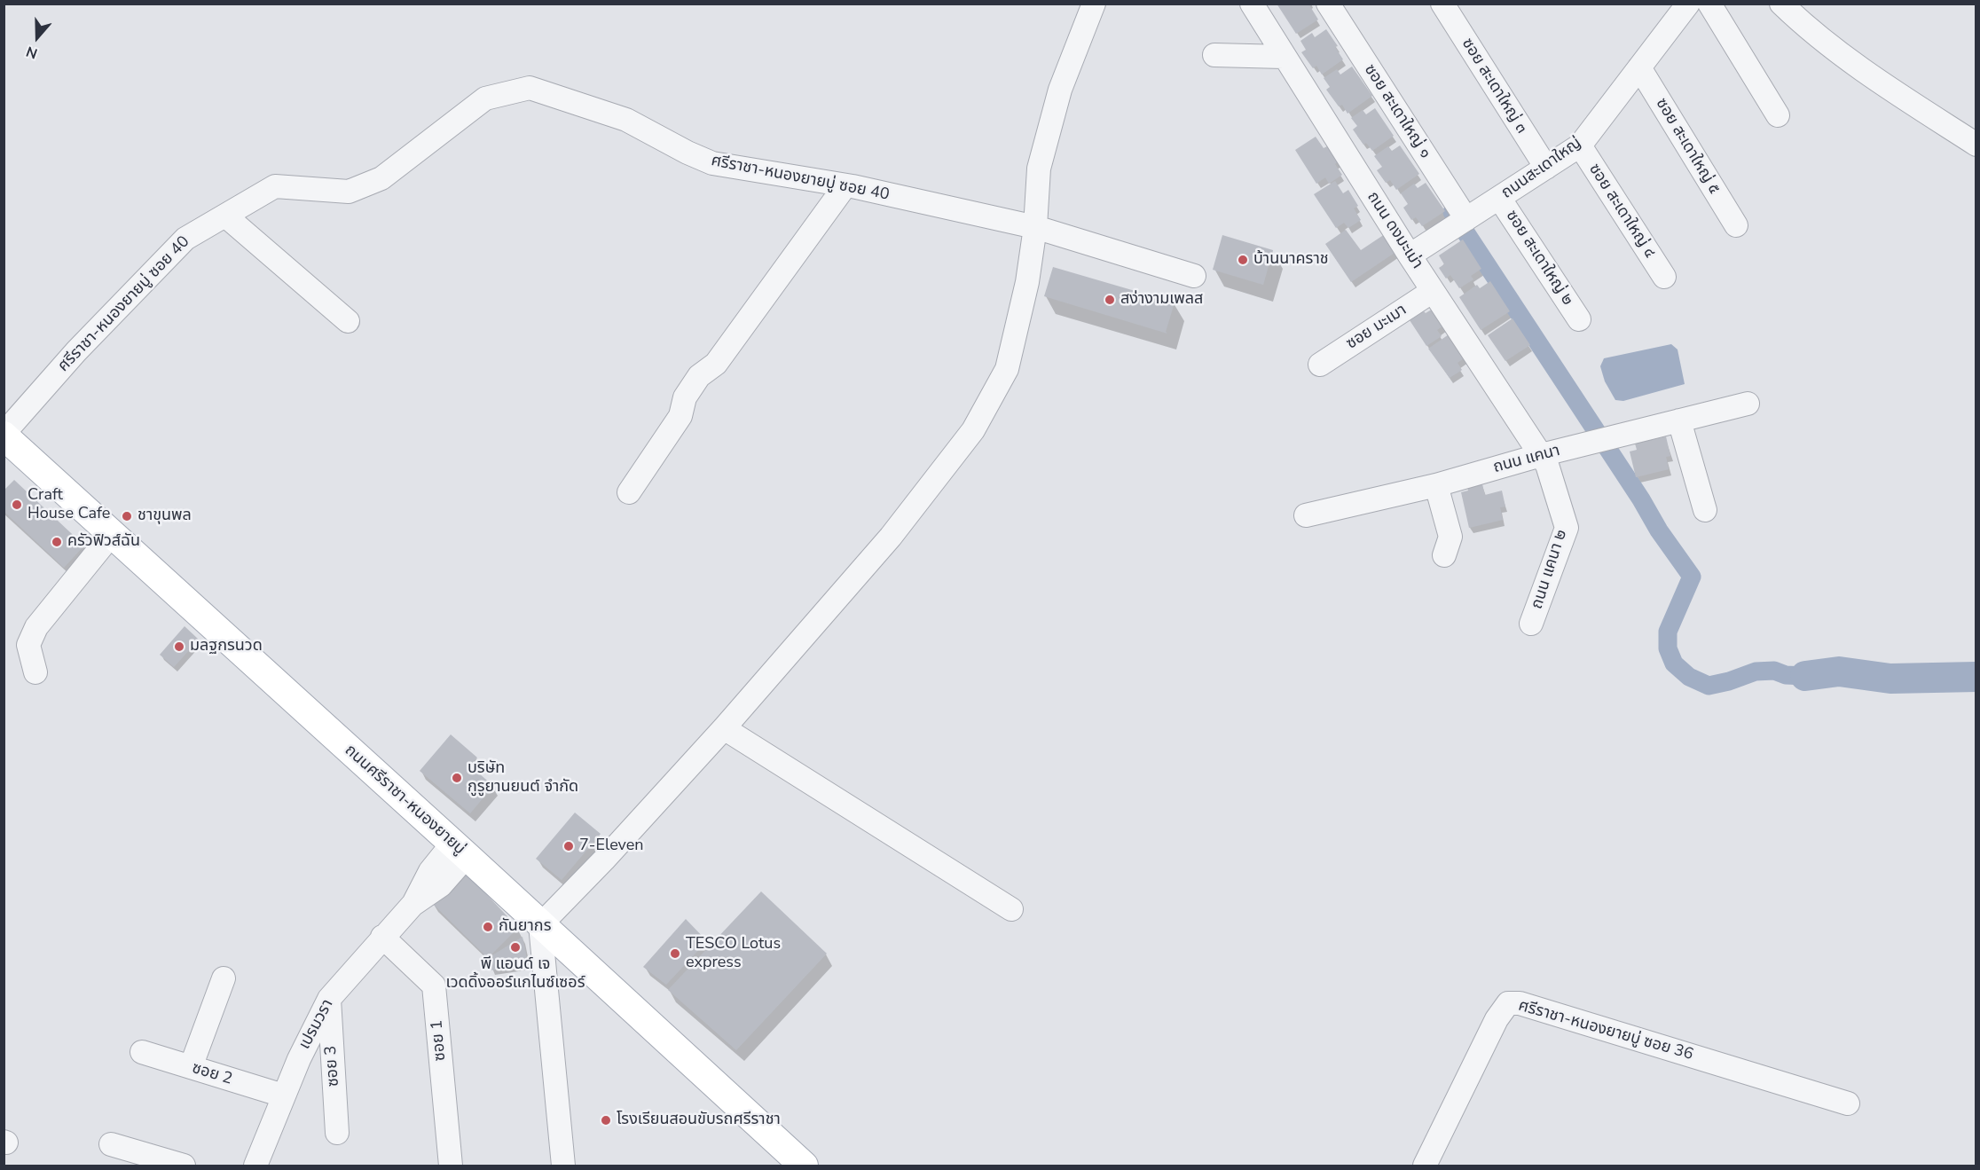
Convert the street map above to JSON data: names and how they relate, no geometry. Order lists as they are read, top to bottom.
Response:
{
  "streets": {
    "main road": ["ถนนศรีราชา-หนองยายบู่"],
    "street": [
      "ซอย สะเดาใหญ่ ๓",
      "ซอย สะเดาใหญ่ ๑",
      "ซอย สะเดาใหญ่ ๕",
      "ถนนสะเดาใหญ่",
      "ศรีราชา-หนองยายบู่ ซอย 40",
      "ซอย สะเดาใหญ่ ๔",
      "ถนน ดงมะเม่า",
      "ซอย สะเดาใหญ่ ๒",
      "ซอย มะเมา",
      "ถนน แคนา",
      "ถนน แคนา ๒",
      "เปรมวรา",
      "ศรีราชา-หนองยายบู่ ซอย 36",
      "ซอย 1",
      "ซอย 3",
      "ซอย 2"
    ]
  },
  "crossings": [
    ["ซอย สะเดาใหญ่ ๓", "ถนนสะเดาใหญ่"],
    ["ซอย สะเดาใหญ่ ๑", "ถนนสะเดาใหญ่"],
    ["ซอย สะเดาใหญ่ ๕", "ถนนสะเดาใหญ่"],
    ["ถนนสะเดาใหญ่", "ซอย สะเดาใหญ่ ๔"],
    ["ถนนสะเดาใหญ่", "ถนน ดงมะเม่า"],
    ["ถนนสะเดาใหญ่", "ซอย สะเดาใหญ่ ๒"],
    ["ศรีราชา-หนองยายบู่ ซอย 40", "ถนนศรีราชา-หนองยายบู่"],
    ["ถนน ดงมะเม่า", "ซอย มะเมา"],
    ["ถนน ดงมะเม่า", "ถนน แคนา"],
    ["ถนน ดงมะเม่า", "ถนน แคนา ๒"],
    ["ถนน แคนา", "ถนน แคนา ๒"],
    ["ถนนศรีราชา-หนองยายบู่", "เปรมวรา"],
    ["เปรมวรา", "ซอย 1"],
    ["เปรมวรา", "ซอย 3"],
    ["เปรมวรา", "ซอย 2"]
  ],
  "places": [
    "บ้านนาคราช",
    "สง่างามเพลส",
    "Craft House Cafe",
    "ชาขุนพล",
    "ครัวฟิวส์ฉัน",
    "มลฐกรนวด",
    "บริษัท กูรูยานยนต์ จำกัด",
    "7-Eleven",
    "กันยากร",
    "พี แอนด์ เจ เวดดิ้งออร์แกไนซ์เซอร์",
    "TESCO Lotus express",
    "โรงเรียนสอนขับรถศรีราชา"
  ],
  "north": "bottom"
}
